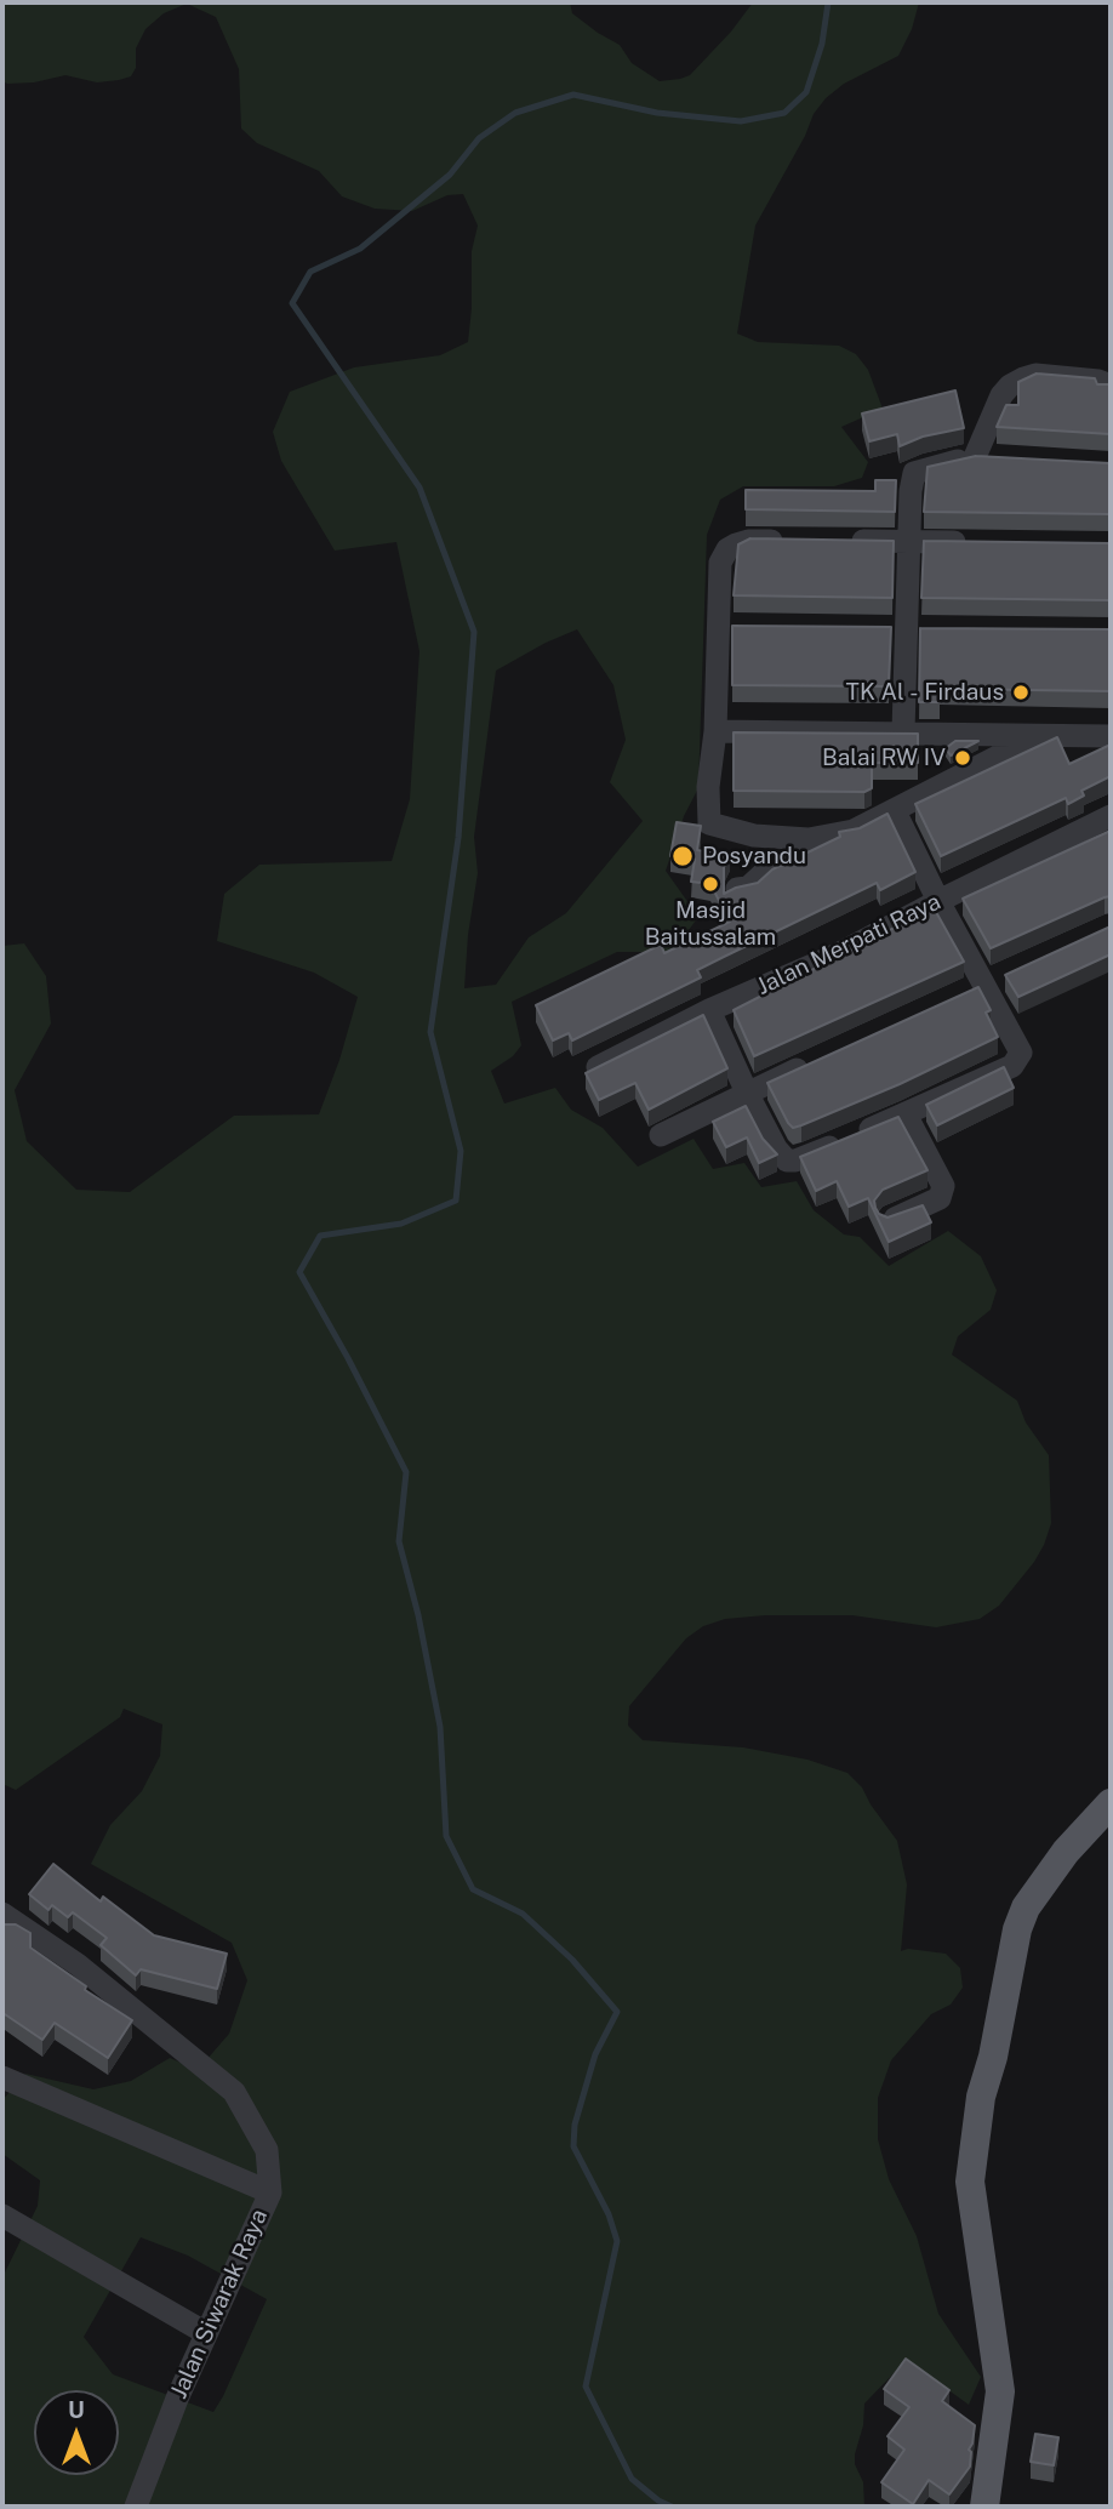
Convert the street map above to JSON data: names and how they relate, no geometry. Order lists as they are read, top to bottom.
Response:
{
  "streets": {
    "street": ["Jalan Merpati Raya", "Jalan Siwarak Raya"]
  },
  "places": [
    "TK Al - Firdaus",
    "Balai RW IV",
    "Posyandu",
    "Masjid Baitussalam"
  ],
  "north": "top"
}
